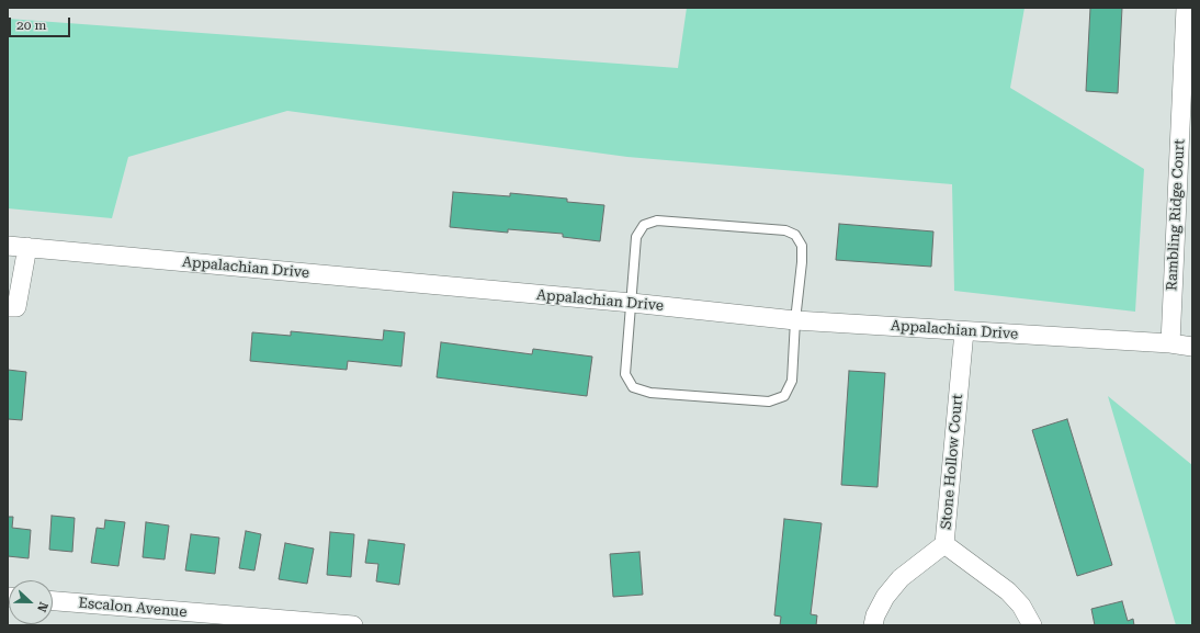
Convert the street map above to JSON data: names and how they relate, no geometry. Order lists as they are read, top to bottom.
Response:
{
  "streets": {
    "street": [
      "Rambling Ridge Court",
      "Appalachian Drive",
      "Stone Hollow Court",
      "Escalon Avenue"
    ]
  },
  "crossings": [
    ["Rambling Ridge Court", "Appalachian Drive"],
    ["Appalachian Drive", "Stone Hollow Court"]
  ],
  "scale_bar": "20 m",
  "north": "right"
}
